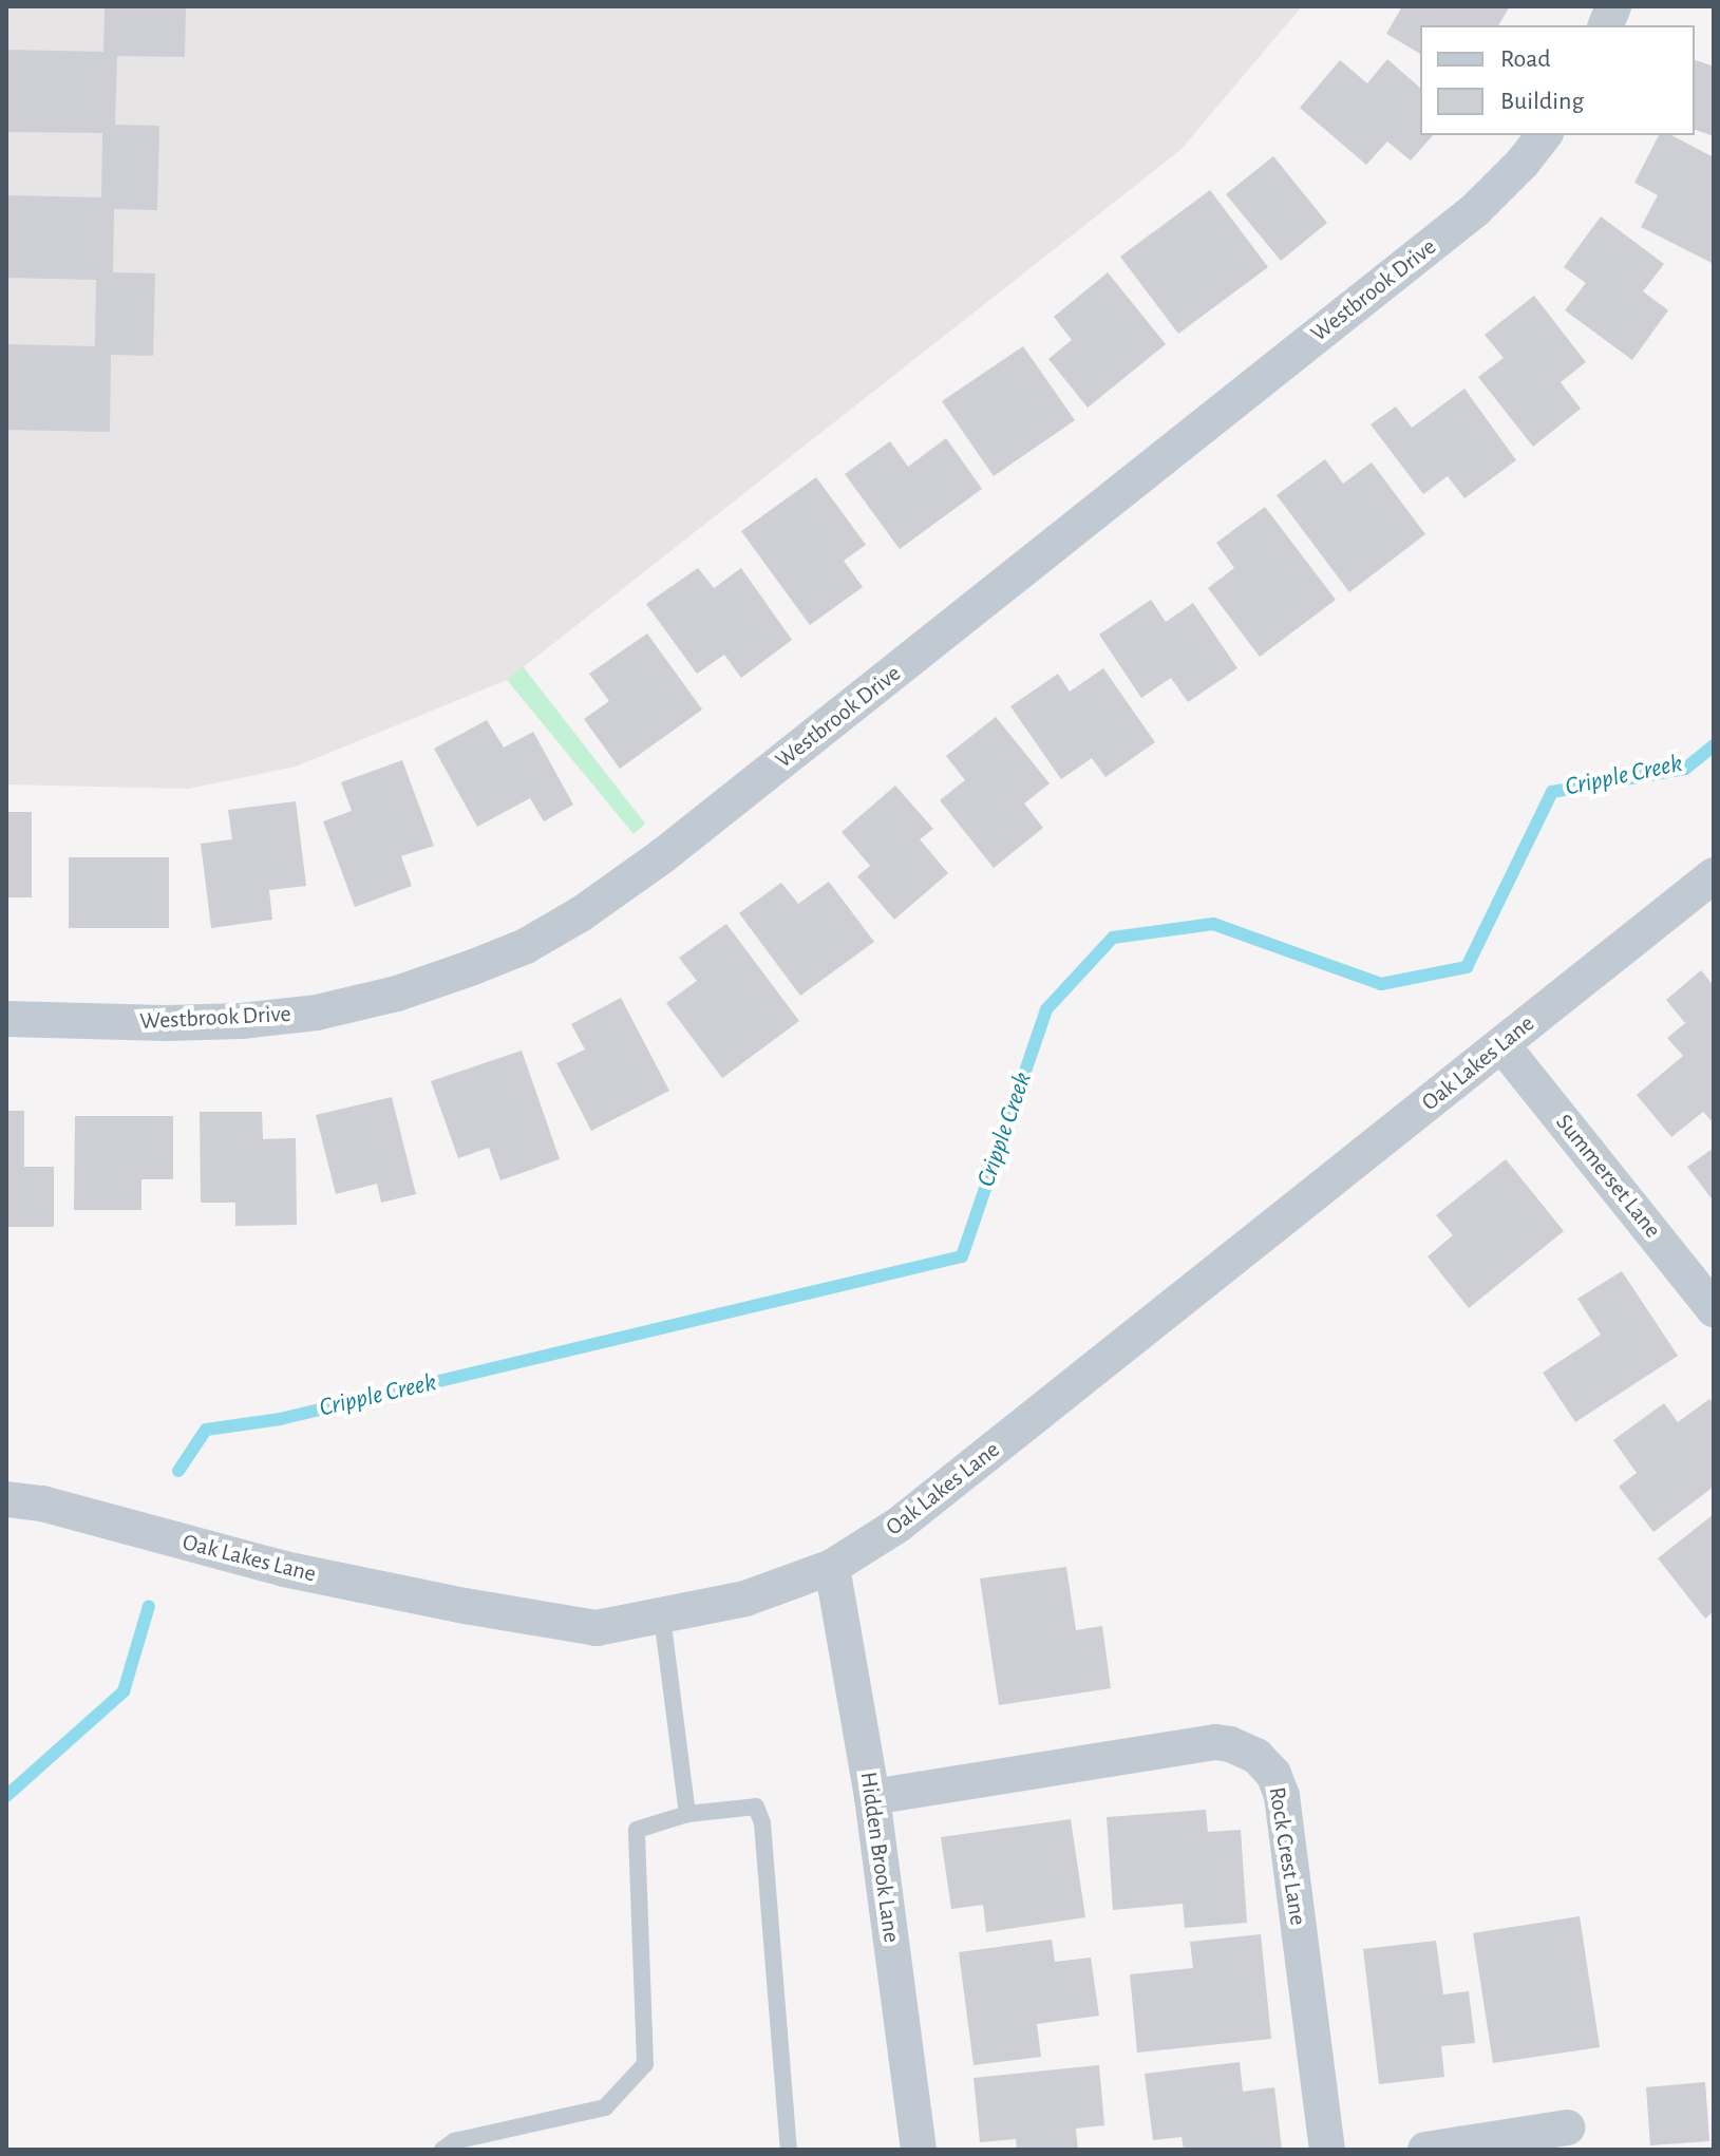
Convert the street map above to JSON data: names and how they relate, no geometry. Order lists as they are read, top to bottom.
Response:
{
  "streets": {
    "street": [
      "Westbrook Drive",
      "Oak Lakes Lane",
      "Summerset Lane",
      "Rock Crest Lane",
      "Hidden Brook Lane"
    ]
  },
  "crossings": [
    ["Oak Lakes Lane", "Summerset Lane"],
    ["Oak Lakes Lane", "Hidden Brook Lane"],
    ["Rock Crest Lane", "Hidden Brook Lane"]
  ],
  "water": ["Cripple Creek"],
  "legend": ["Road", "Building"]
}
